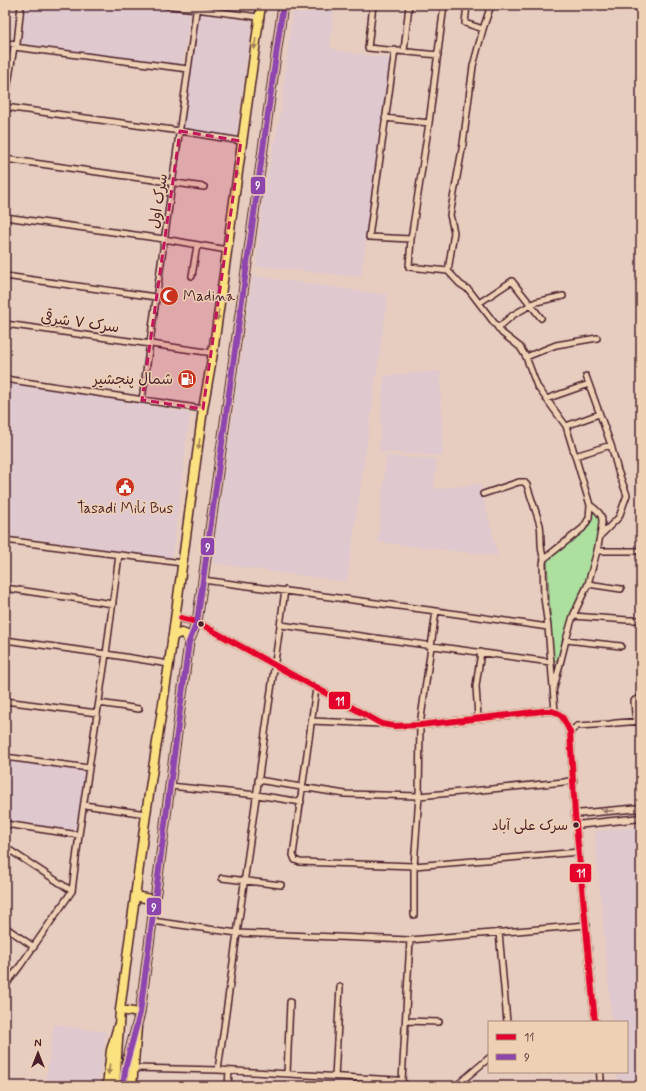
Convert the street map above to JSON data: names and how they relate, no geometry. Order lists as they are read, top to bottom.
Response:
{
  "streets": {
    "street": ["سرک‌ اول", "سرک ۷ شرقی"]
  },
  "crossings": [
    ["سرک‌ اول", "سرک ۷ شرقی"]
  ],
  "places": {
    "mosque": ["Madina"],
    "fuel station": ["شمال پنجشیر"],
    "public building": ["Tasadi Mili Bus"],
    "other": ["سرک علی آباد"]
  },
  "lines": ["transit line 9", "transit line 11"],
  "legend": ["11", "9"],
  "north": "top"
}
